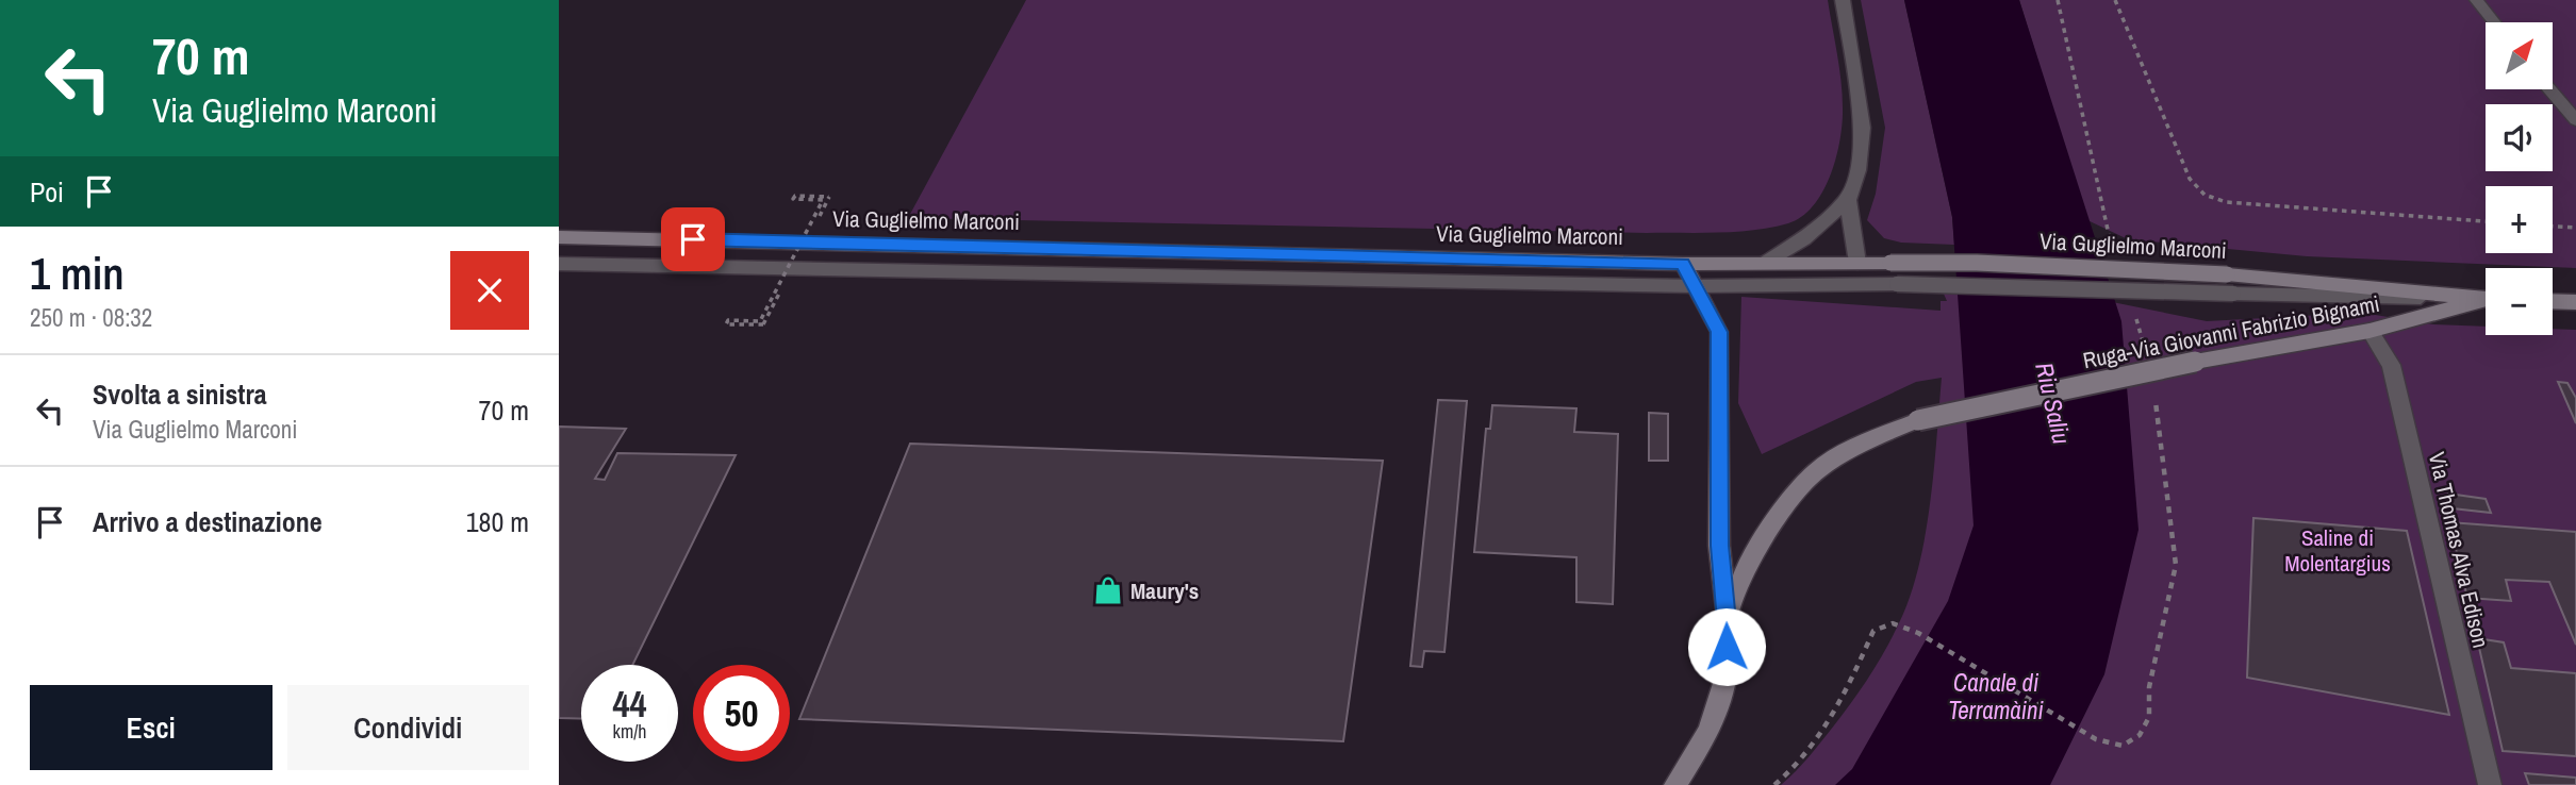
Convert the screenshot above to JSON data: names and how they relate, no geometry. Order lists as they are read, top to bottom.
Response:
{
  "streets": {
    "main road": ["Via Guglielmo Marconi", "Ruga-Via Giovanni Fabrizio Bignami"],
    "street": ["Via Thomas Alva Edison"]
  },
  "crossings": [
    ["Ruga-Via Giovanni Fabrizio Bignami", "Via Thomas Alva Edison"]
  ],
  "water": ["Riu Saliu", "Canale di Terramàini"],
  "parks": ["Saline di Molentargius"],
  "places": {
    "shop": ["Maury's"]
  },
  "north": "top right",
  "page": {
    "turn": ["70 m", "Via Guglielmo Marconi"],
    "map_buttons": ["+", "−"],
    "then": "Poi",
    "heading": ["1 min", "250 m · 08:32"],
    "list": [
      {
        "name": "Svolta a sinistra",
        "note": "Via Guglielmo Marconi",
        "value": "70 m"
      },
      {
        "name": "Arrivo a destinazione",
        "value": "180 m"
      }
    ],
    "speed": "44 km/h",
    "limit": "50",
    "buttons": ["Esci", "Condividi"]
  }
}
